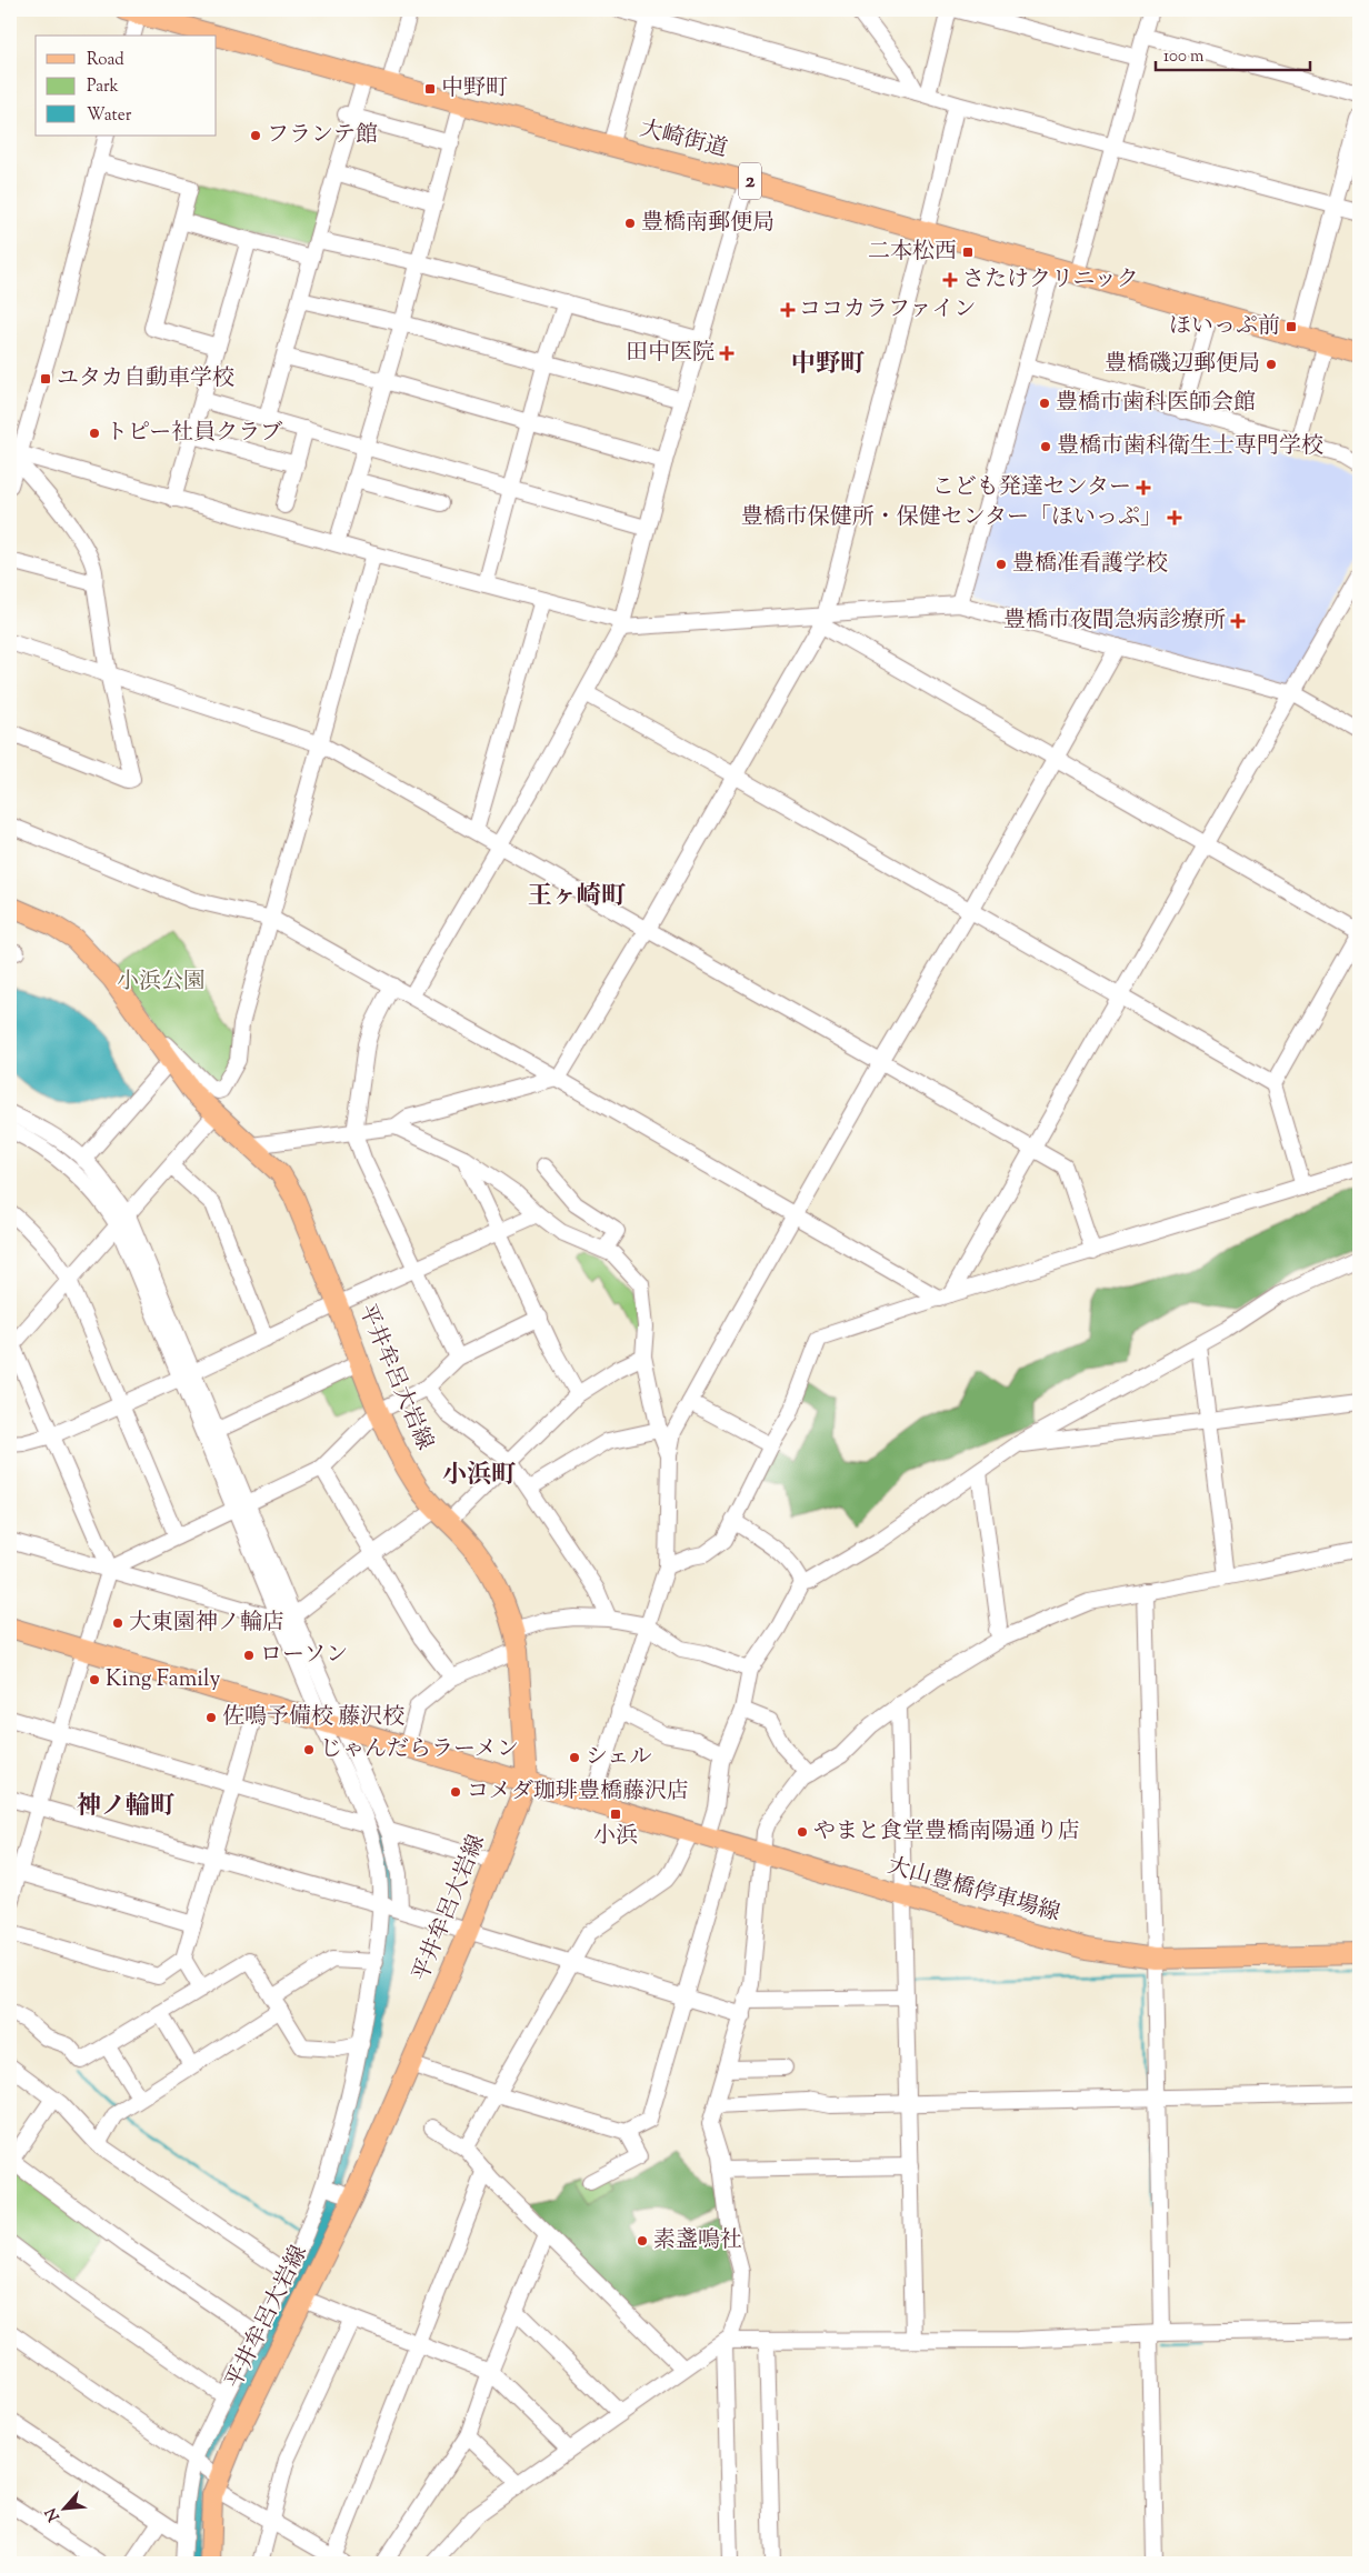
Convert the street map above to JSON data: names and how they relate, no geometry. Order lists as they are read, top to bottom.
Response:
{
  "streets": {
    "main road": [
      "大崎街道",
      "2",
      "平井牟呂大岩線",
      "大山豊橋停車場線"
    ]
  },
  "crossings": [
    ["平井牟呂大岩線", "大山豊橋停車場線"]
  ],
  "districts": [
    "中野町",
    "王ヶ崎町",
    "小浜町",
    "神ノ輪町"
  ],
  "parks": ["小浜公園"],
  "places": {
    "transit": [
      "中野町",
      "二本松西",
      "ほいっぷ前",
      "ユタカ自動車学校",
      "小浜"
    ],
    "other": [
      "フランテ館",
      "豊橋南郵便局",
      "豊橋磯辺郵便局",
      "豊橋市歯科医師会館",
      "トピー社員クラブ",
      "豊橋市歯科衛生士専門学校",
      "豊橋准看護学校",
      "大東園神ノ輪店",
      "ローソン",
      "King Family",
      "佐鳴予備校 藤沢校",
      "じゃんだらラーメン",
      "シェル",
      "コメダ珈琲豊橋藤沢店",
      "やまと食堂豊橋南陽通り店",
      "素盞鳴社"
    ],
    "health": [
      "さたけクリニック",
      "ココカラファイン",
      "田中医院",
      "こども発達センター",
      "豊橋市保健所・保健センター「ほいっぷ」",
      "豊橋市夜間急病診療所"
    ]
  },
  "legend": ["Road", "Park", "Water"],
  "scale_bar": "100 m",
  "north": "bottom left"
}
